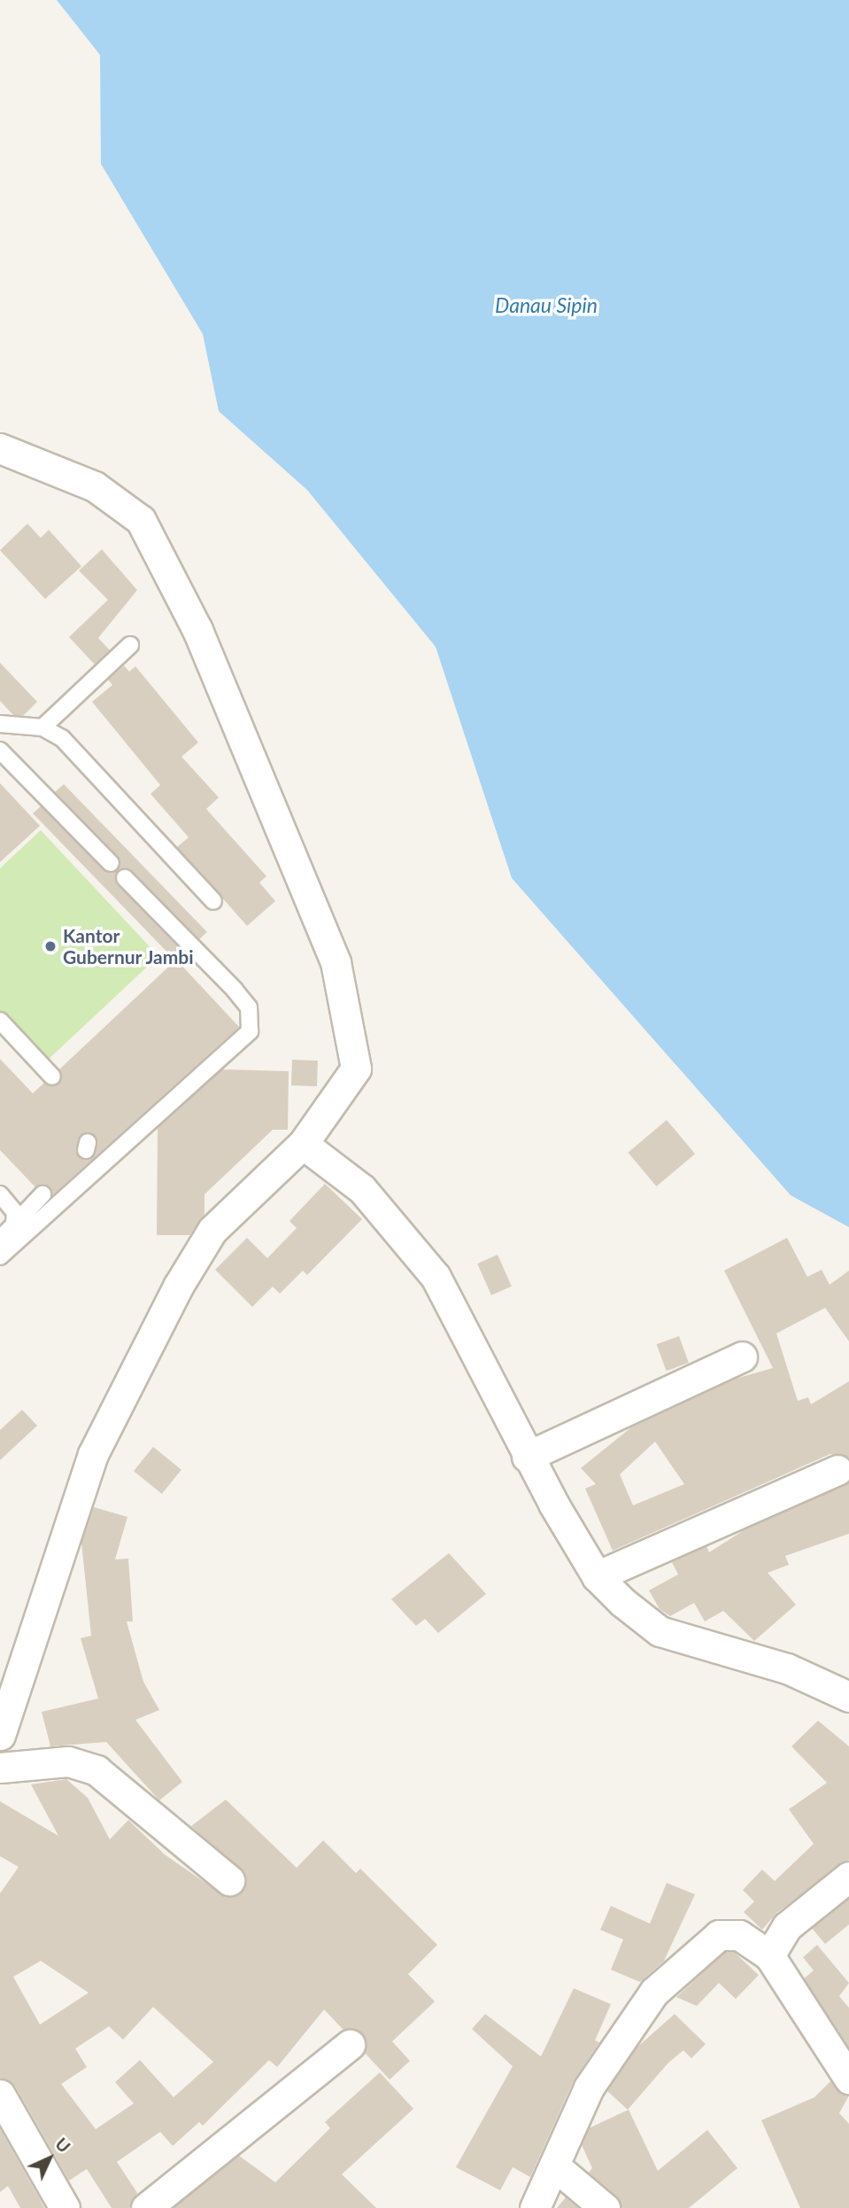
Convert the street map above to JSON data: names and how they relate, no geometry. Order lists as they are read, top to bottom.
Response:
{
  "water": ["Danau Sipin"],
  "places": ["Kantor Gubernur Jambi"],
  "north": "top right"
}
